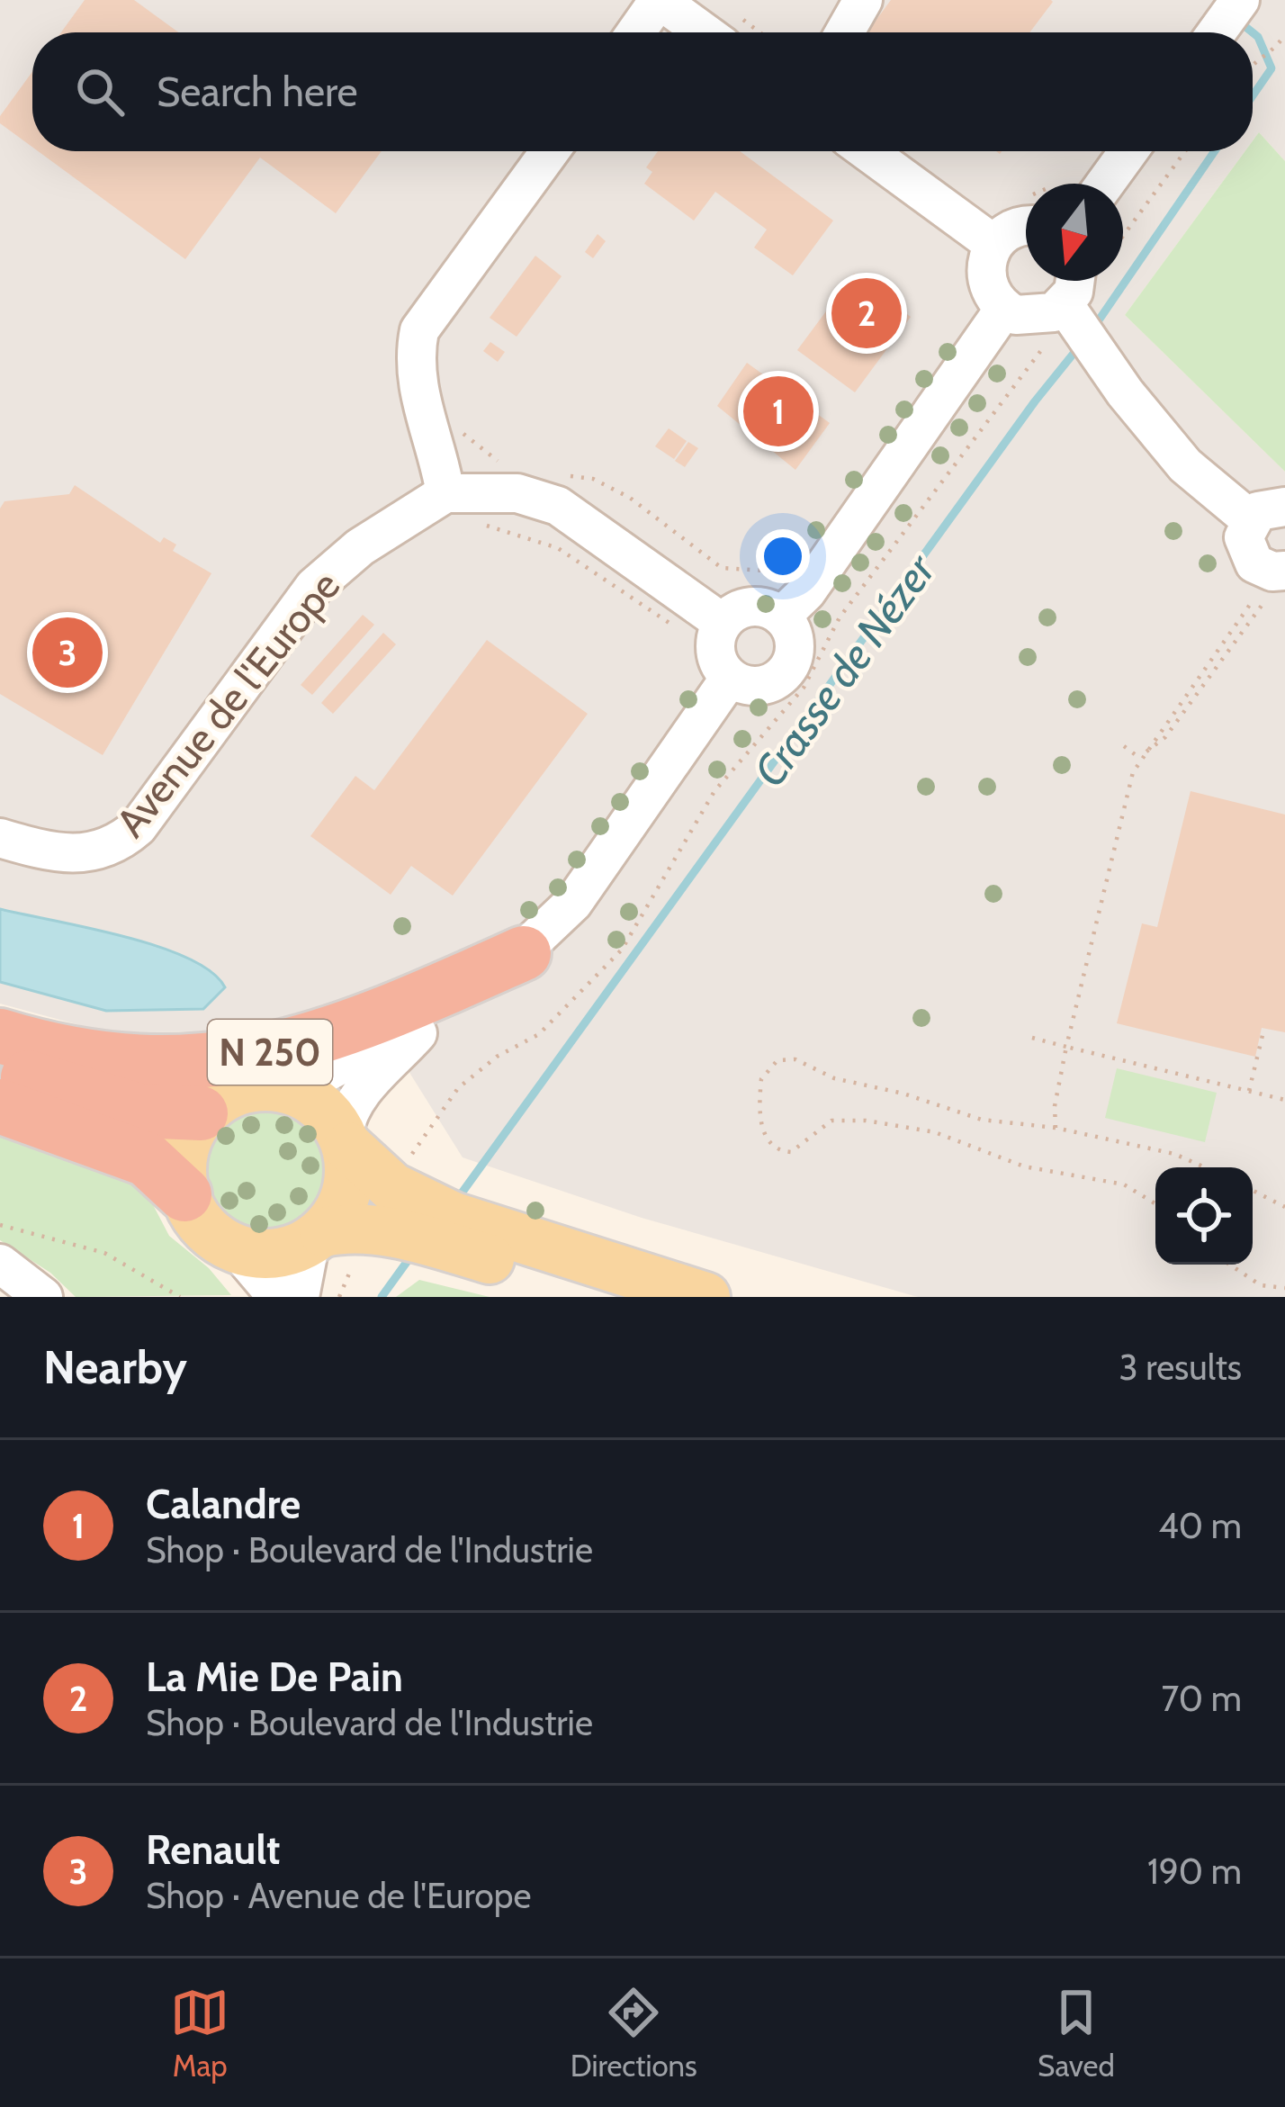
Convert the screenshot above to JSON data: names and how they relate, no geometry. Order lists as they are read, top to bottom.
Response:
{
  "streets": {
    "highway": ["N 250"],
    "street": ["Avenue de l'Europe"]
  },
  "water": ["Crasse de Nézer"],
  "north": "bottom",
  "page": {
    "search": "Search here",
    "pins": ["2", "1", "3"],
    "heading": ["Nearby", "3 results"],
    "list": [
      {
        "mark": "1",
        "name": "Calandre",
        "note": "Shop · Boulevard de l'Industrie",
        "value": "40 m"
      },
      {
        "mark": "2",
        "name": "La Mie De Pain",
        "note": "Shop · Boulevard de l'Industrie",
        "value": "70 m"
      },
      {
        "mark": "3",
        "name": "Renault",
        "note": "Shop · Avenue de l'Europe",
        "value": "190 m"
      }
    ],
    "nav": ["Map", "Directions", "Saved"]
  }
}
